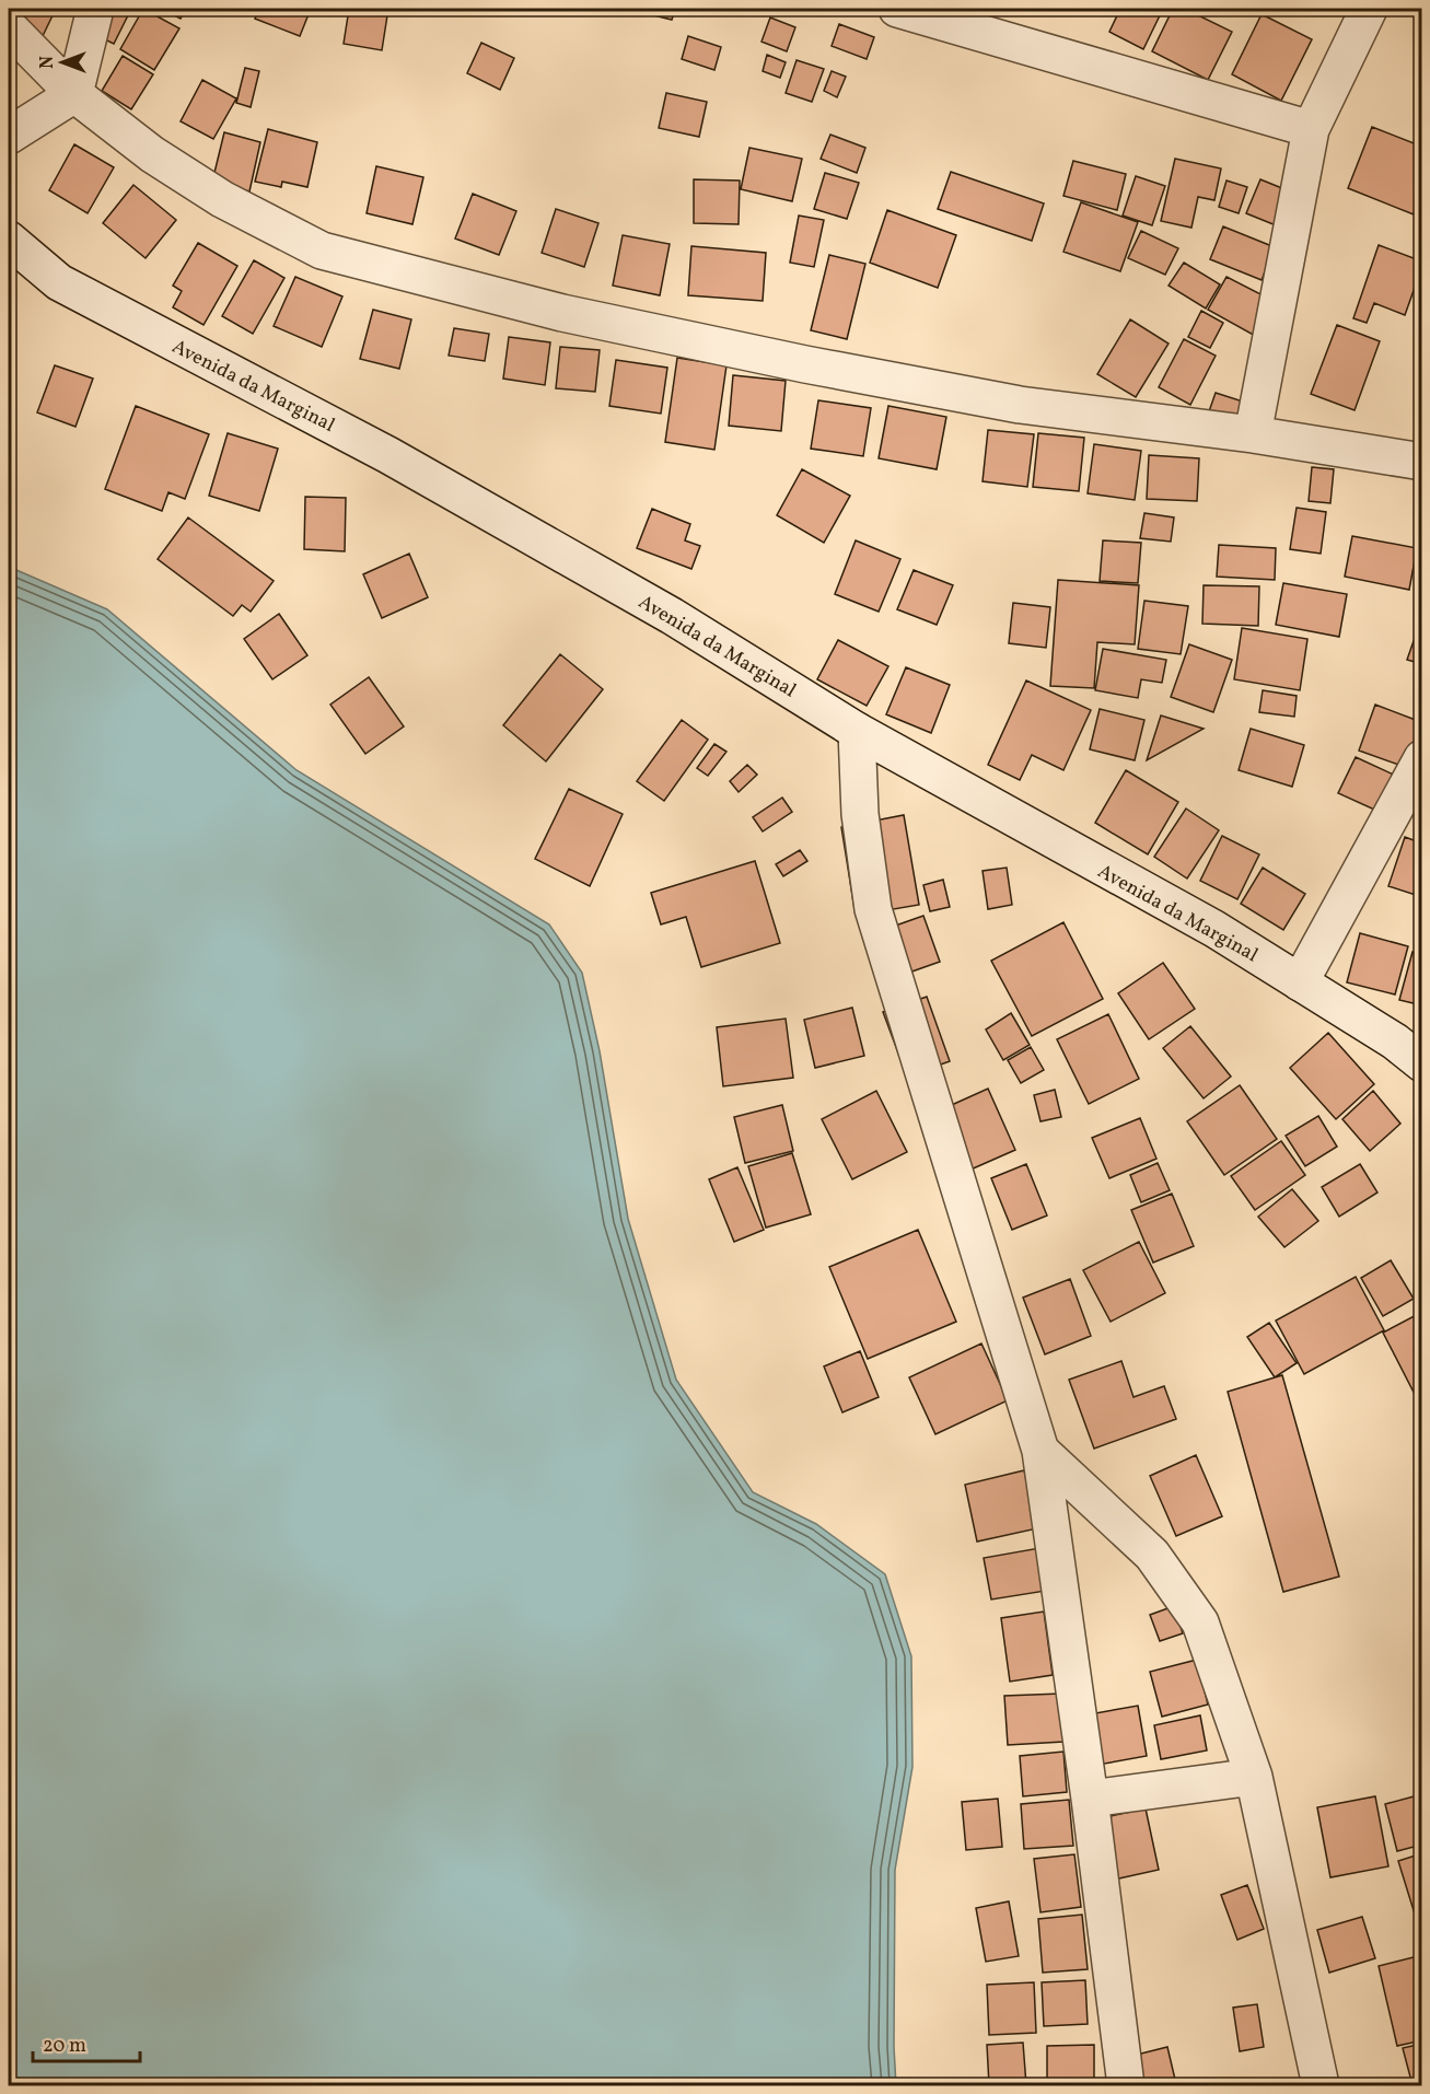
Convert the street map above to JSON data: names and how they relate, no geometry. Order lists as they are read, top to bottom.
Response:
{
  "streets": {
    "street": ["Avenida da Marginal"]
  },
  "scale_bar": "20 m",
  "north": "left"
}
